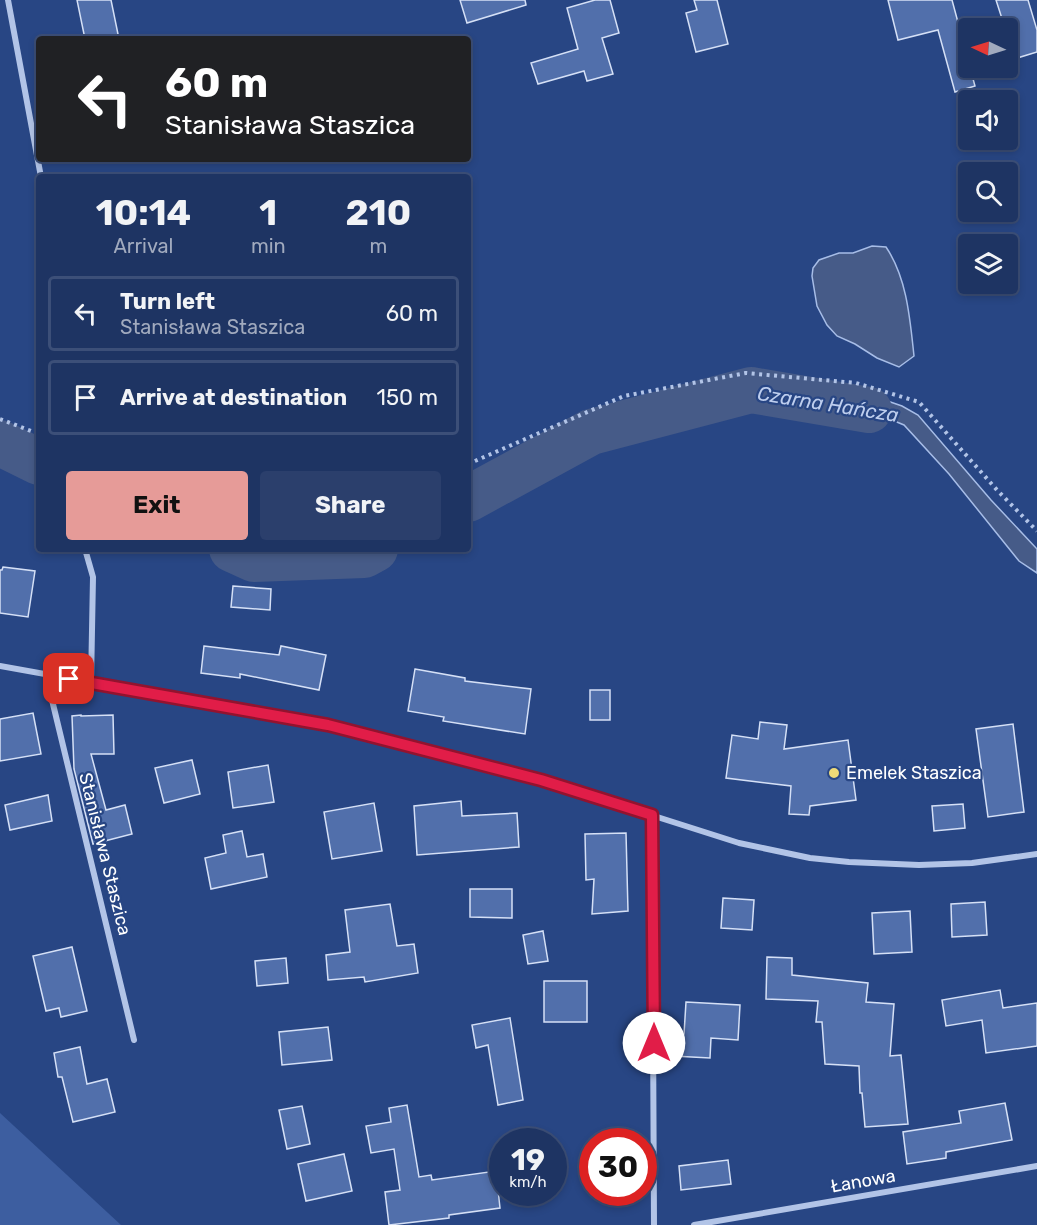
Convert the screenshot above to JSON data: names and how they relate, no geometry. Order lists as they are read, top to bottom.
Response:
{
  "streets": {
    "street": ["Stanisława Staszica", "Łanowa"]
  },
  "water": ["Czarna Hańcza"],
  "places": ["Emelek Staszica"],
  "north": "left",
  "page": {
    "turn": ["60 m", "Stanisława Staszica"],
    "eta": [
      "10:14",
      "Arrival",
      "1",
      "min",
      "210",
      "m"
    ],
    "list": [
      {
        "name": "Turn left",
        "note": "Stanisława Staszica",
        "value": "60 m"
      },
      {
        "name": "Arrive at destination",
        "value": "150 m"
      }
    ],
    "buttons": ["Exit", "Share"],
    "speed": "19 km/h",
    "limit": "30"
  }
}
